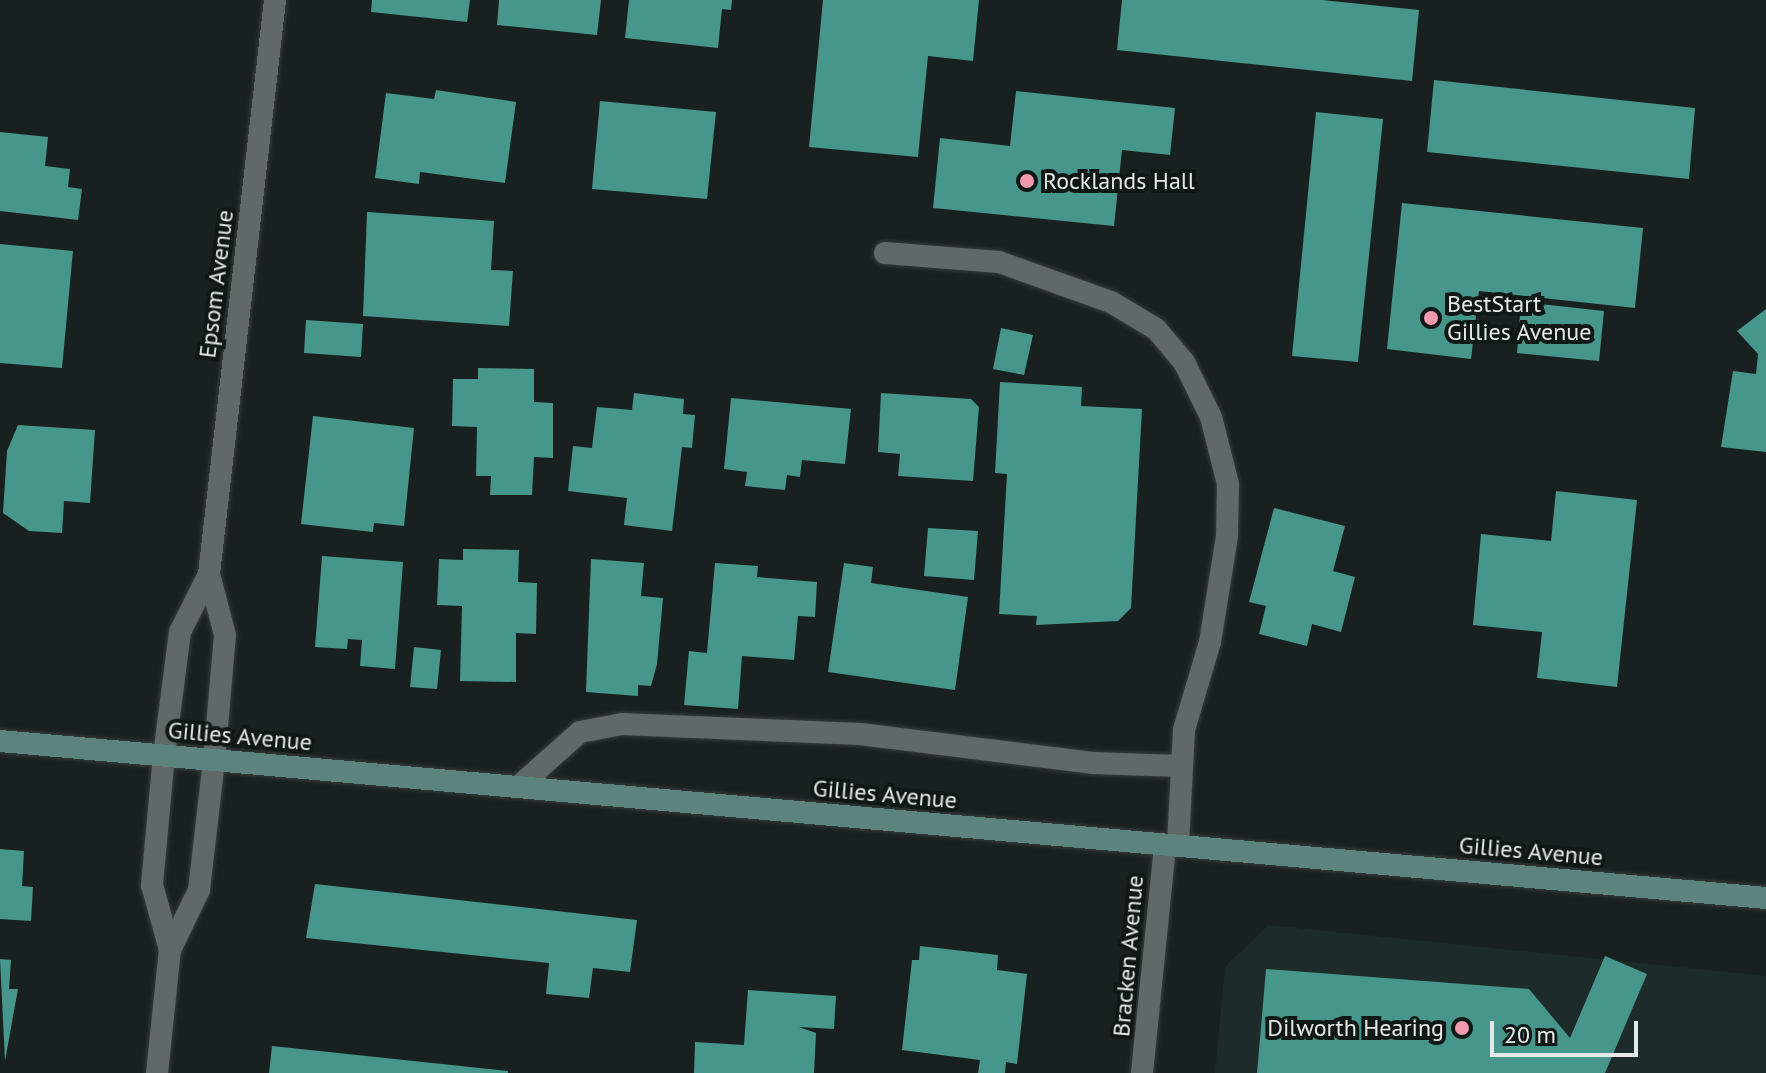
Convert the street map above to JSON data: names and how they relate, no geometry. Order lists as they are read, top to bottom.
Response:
{
  "streets": {
    "main road": ["Gillies Avenue"],
    "street": ["Epsom Avenue", "Bracken Avenue"]
  },
  "crossings": [
    ["Epsom Avenue", "Gillies Avenue"],
    ["Gillies Avenue", "Bracken Avenue"]
  ],
  "places": ["Rocklands Hall", "BestStart Gillies Avenue", "Dilworth Hearing"],
  "scale_bar": "20 m"
}
